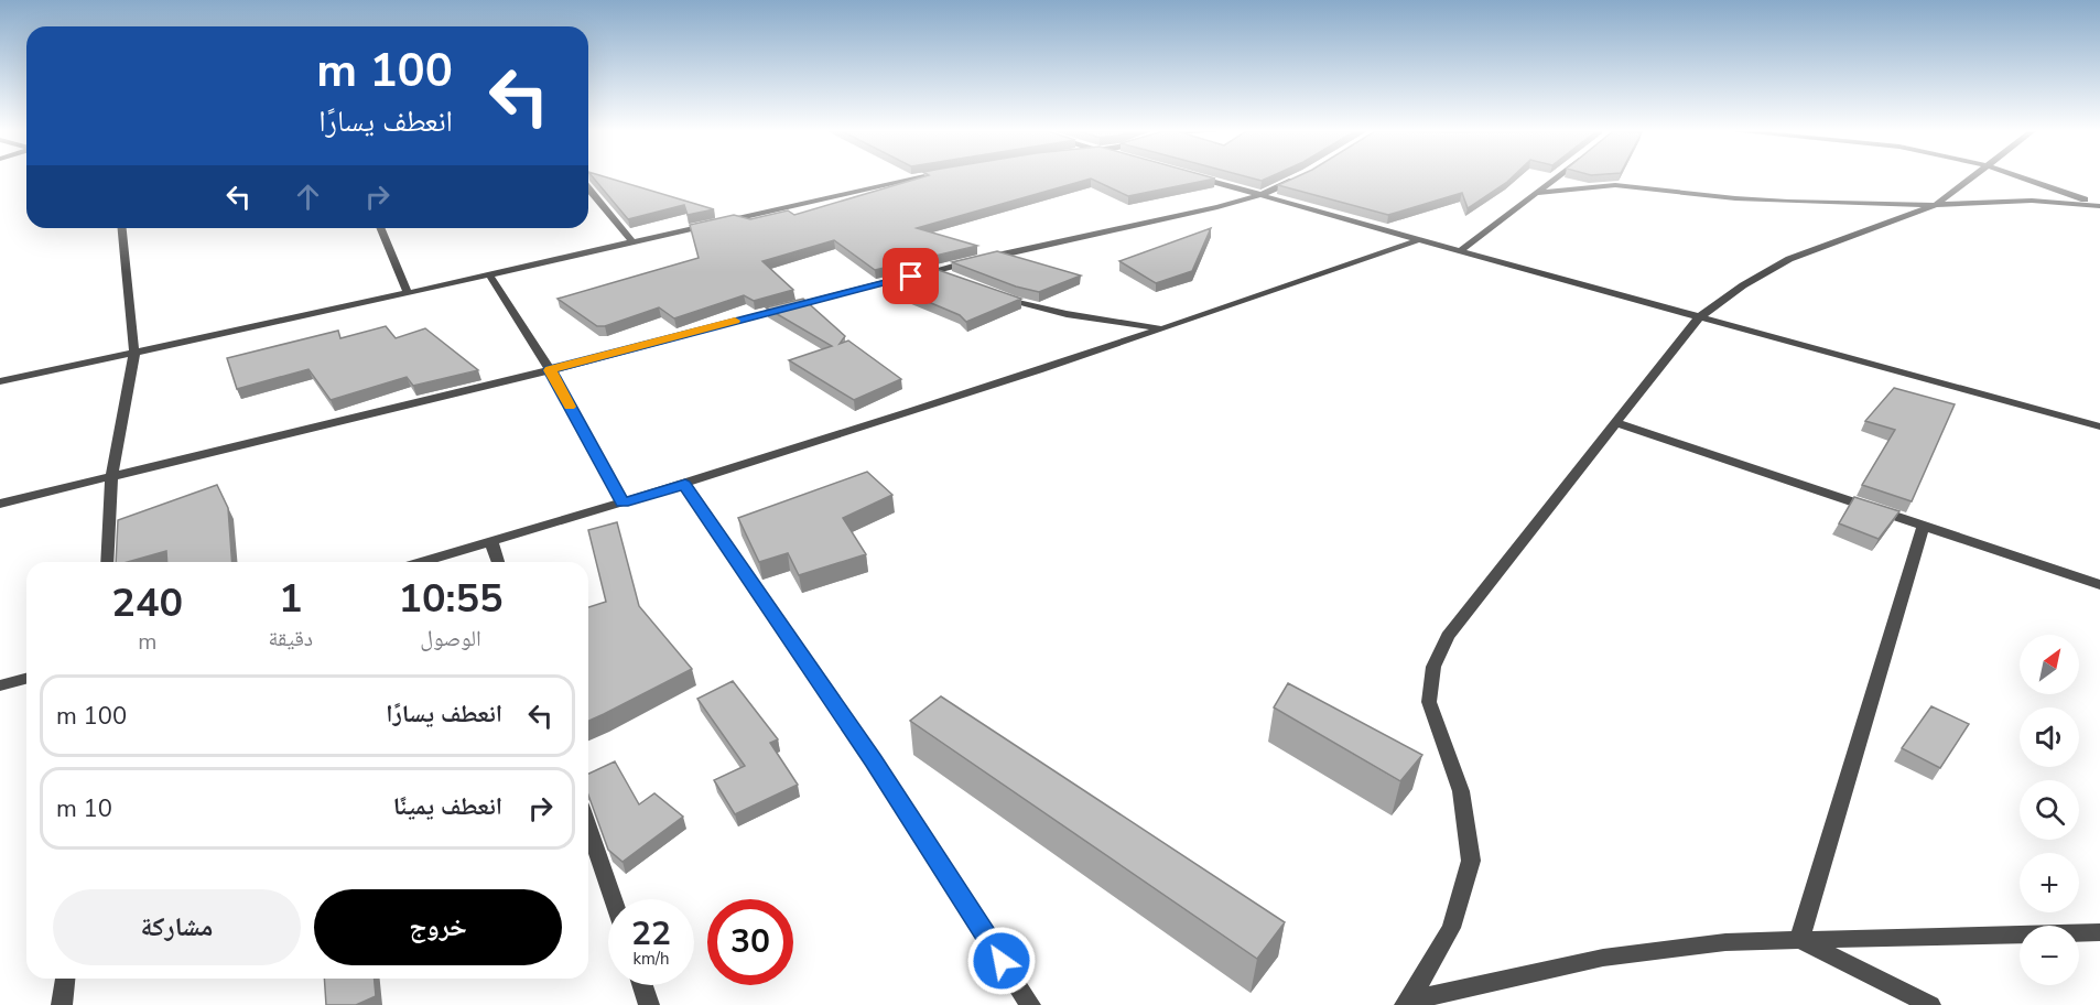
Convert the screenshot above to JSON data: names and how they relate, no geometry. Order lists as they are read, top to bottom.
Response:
{
  "north": "top right",
  "page": {
    "turn": ["100 m", "انعطف يسارًا"],
    "eta": [
      "10:55",
      "الوصول",
      "1",
      "دقيقة",
      "240",
      "m"
    ],
    "map_buttons": ["+", "−"],
    "list": [
      {
        "name": "انعطف يسارًا",
        "value": "100 m"
      },
      {
        "name": "انعطف يمينًا",
        "value": "10 m"
      }
    ],
    "buttons": ["خروج", "مشاركة"],
    "speed": "22 km/h",
    "limit": "30"
  }
}
